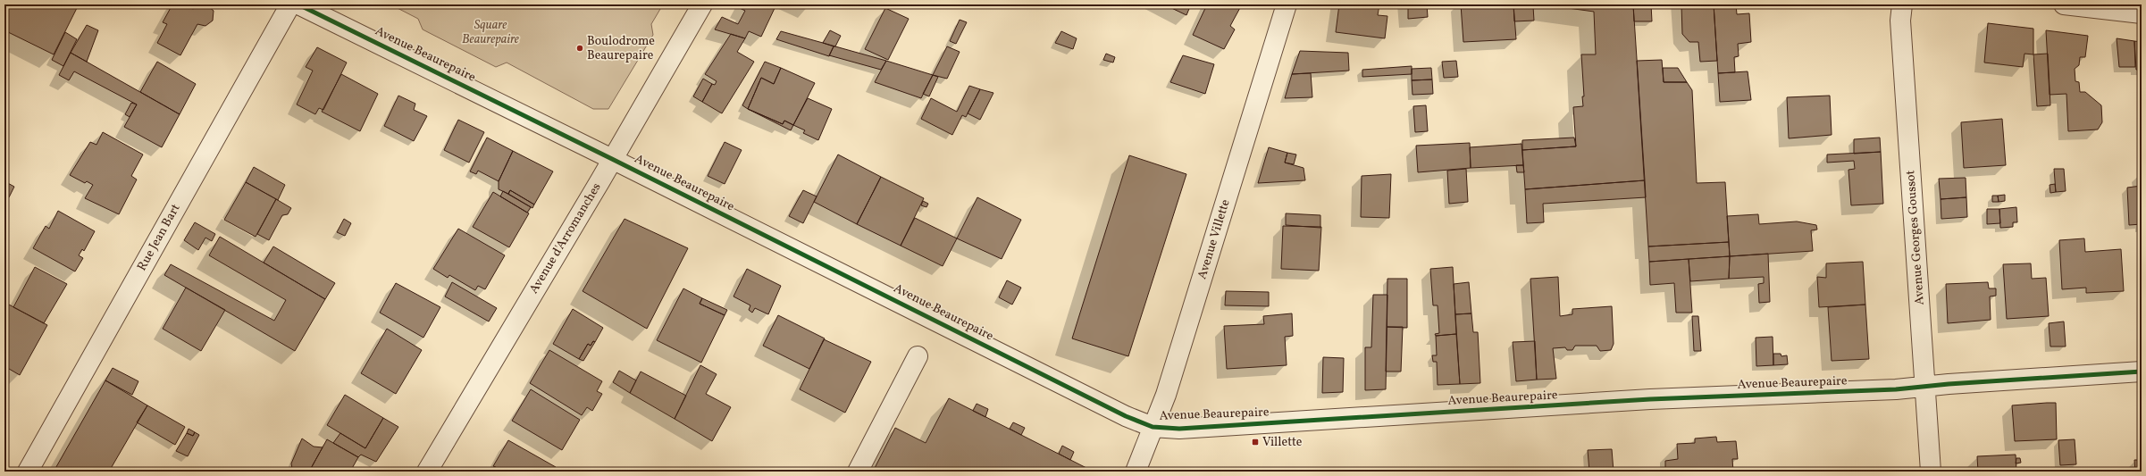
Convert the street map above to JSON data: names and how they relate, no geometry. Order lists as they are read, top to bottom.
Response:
{
  "streets": {
    "street": [
      "Avenue Beaurepaire",
      "Rue Jean Bart",
      "Avenue Georges Goussot",
      "Avenue d'Arromanches",
      "Avenue Villette"
    ]
  },
  "crossings": [
    ["Avenue Beaurepaire", "Avenue Georges Goussot"],
    ["Avenue Beaurepaire", "Avenue d'Arromanches"],
    ["Avenue Beaurepaire", "Avenue Villette"]
  ],
  "parks": ["Square Beaurepaire"],
  "places": {
    "other": ["Boulodrome Beaurepaire"],
    "transit": ["Villette"]
  }
}
